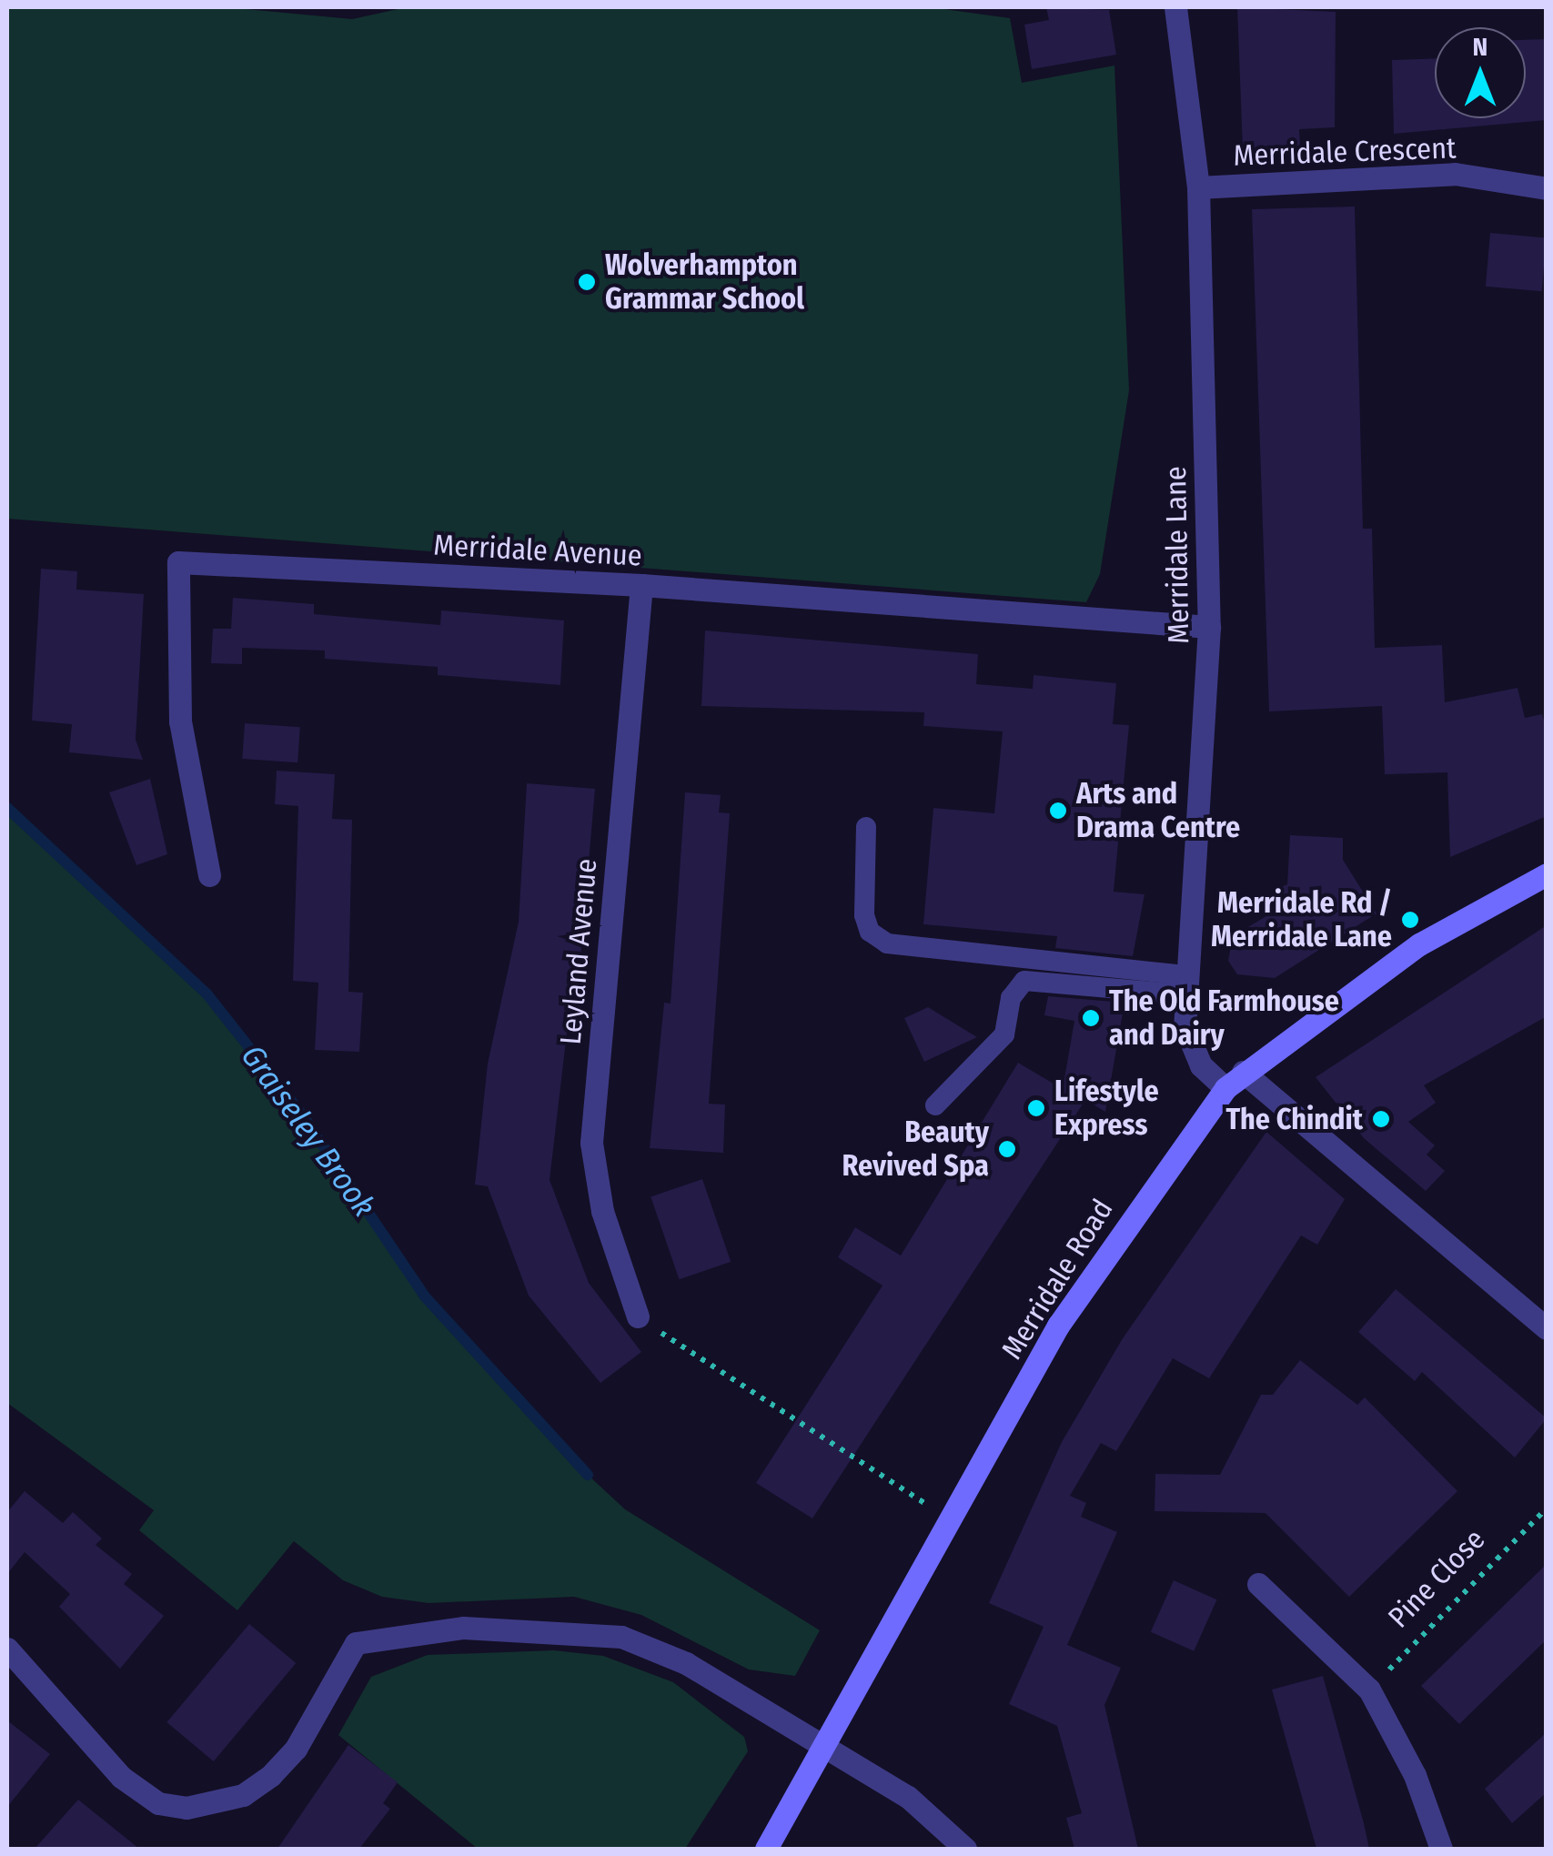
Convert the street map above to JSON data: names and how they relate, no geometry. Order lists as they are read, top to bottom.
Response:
{
  "streets": {
    "street": [
      "Merridale Crescent",
      "Merridale Avenue",
      "Merridale Lane",
      "Leyland Avenue",
      "Merridale Road"
    ],
    "path": ["Pine Close"]
  },
  "crossings": [
    ["Merridale Crescent", "Merridale Lane"],
    ["Merridale Avenue", "Merridale Lane"],
    ["Merridale Avenue", "Leyland Avenue"],
    ["Merridale Lane", "Merridale Road"]
  ],
  "water": ["Graiseley Brook"],
  "places": [
    "Wolverhampton Grammar School",
    "Arts and Drama Centre",
    "Merridale Rd / Merridale Lane",
    "The Old Farmhouse and Dairy",
    "Lifestyle Express",
    "The Chindit",
    "Beauty Revived Spa"
  ],
  "north": "top"
}
